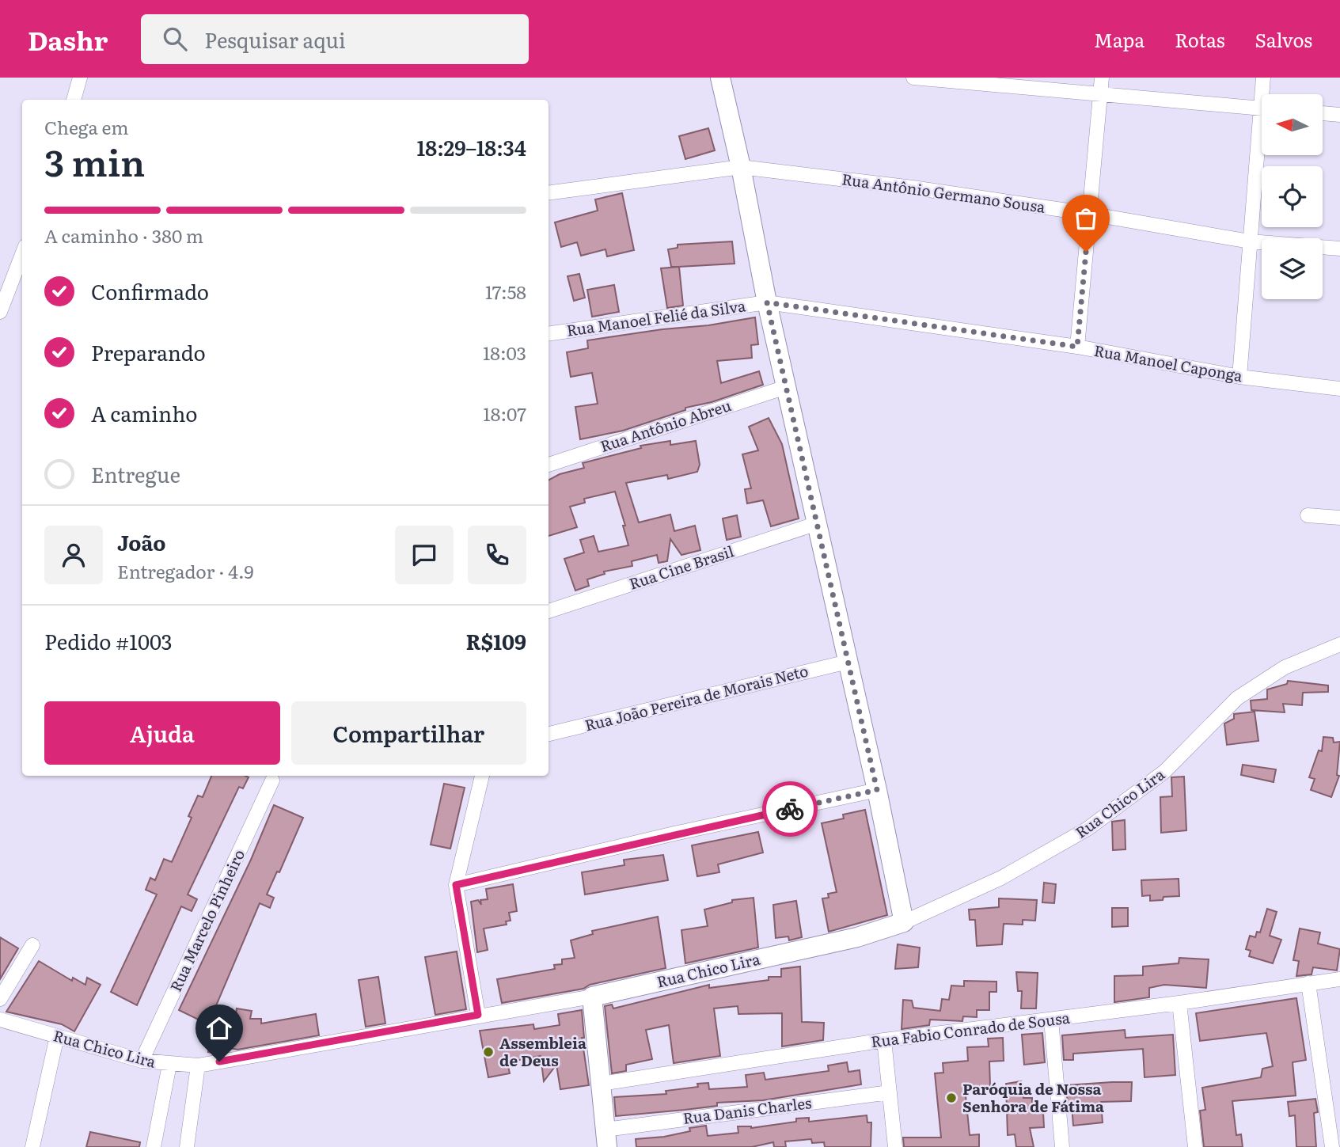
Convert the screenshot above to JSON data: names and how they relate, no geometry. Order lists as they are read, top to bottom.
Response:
{
  "streets": {
    "street": [
      "Rua Antônio Germano Sousa",
      "Rua Manoel Felié da Silva",
      "Rua Manoel Caponga",
      "Rua Antônio Abreu",
      "Rua Cine Brasil",
      "Rua João Pereira de Morais Neto",
      "Rua Chico Lira",
      "Rua Marcelo Pinheiro",
      "Rua Fabio Conrado de Sousa",
      "Rua Danis Charles"
    ]
  },
  "crossings": [
    ["Rua Manoel Felié da Silva", "Rua Manoel Caponga"],
    ["Rua Chico Lira", "Rua Marcelo Pinheiro"]
  ],
  "places": ["Assembleia de Deus", "Paróquia de Nossa Senhora de Fátima"],
  "north": "left",
  "page": {
    "header": "Dashr",
    "search": "Pesquisar aqui",
    "nav": ["Mapa", "Rotas", "Salvos"],
    "heading": ["3 min", "Chega em", "18:29–18:34"],
    "panel": [
      "João",
      "Entregador · 4.9",
      "Pedido #1003",
      "R$109"
    ],
    "bar": "A caminho · 380 m",
    "list": [
      ["Confirmado", "17:58"],
      ["Preparando", "18:03"],
      ["A caminho", "18:07"],
      "Entregue"
    ],
    "buttons": ["Ajuda", "Compartilhar"]
  }
}
